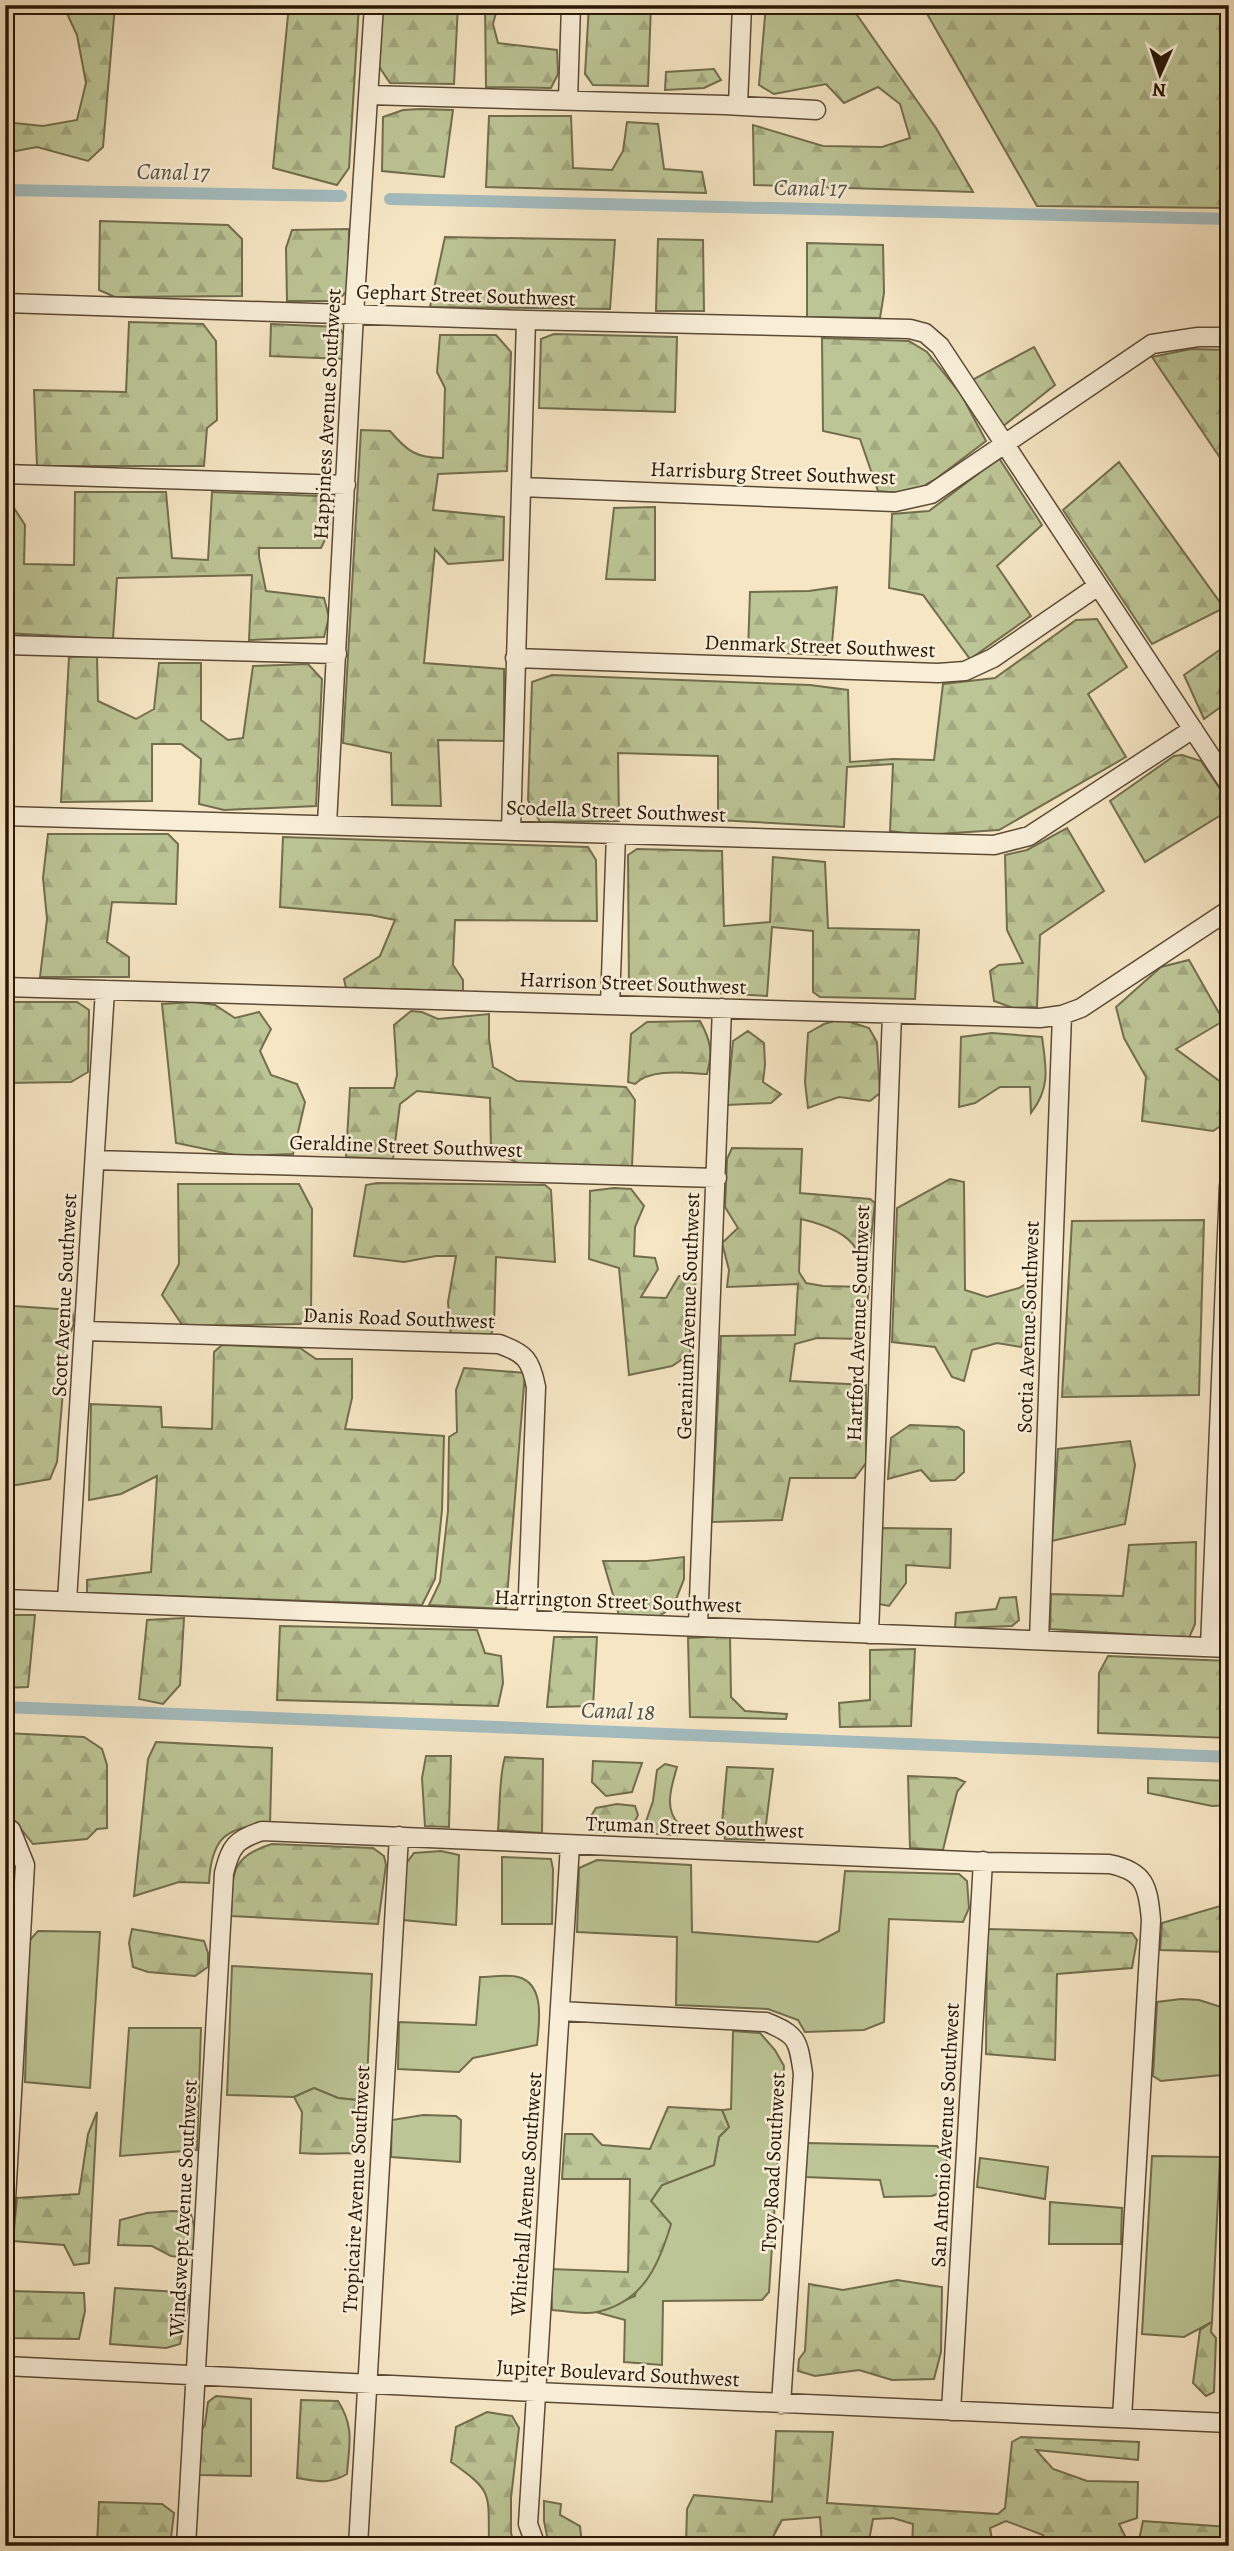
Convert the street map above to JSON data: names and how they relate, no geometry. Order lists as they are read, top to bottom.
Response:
{
  "streets": {
    "street": [
      "Gephart Street Southwest",
      "Happiness Avenue Southwest",
      "Harrisburg Street Southwest",
      "Denmark Street Southwest",
      "Scodella Street Southwest",
      "Harrison Street Southwest",
      "Geraldine Street Southwest",
      "Scott Avenue Southwest",
      "Geranium Avenue Southwest",
      "Danis Road Southwest",
      "Hartford Avenue Southwest",
      "Scotia Avenue Southwest",
      "Harrington Street Southwest",
      "Truman Street Southwest",
      "San Antonio Avenue Southwest",
      "Troy Road Southwest",
      "Tropicaire Avenue Southwest",
      "Whitehall Avenue Southwest",
      "Windswept Avenue Southwest",
      "Jupiter Boulevard Southwest"
    ]
  },
  "crossings": [
    ["Gephart Street Southwest", "Happiness Avenue Southwest"],
    ["Gephart Street Southwest", "Harrisburg Street Southwest"],
    ["Happiness Avenue Southwest", "Scodella Street Southwest"],
    ["Harrison Street Southwest", "Scott Avenue Southwest"],
    ["Harrison Street Southwest", "Geranium Avenue Southwest"],
    ["Harrison Street Southwest", "Hartford Avenue Southwest"],
    ["Harrison Street Southwest", "Scotia Avenue Southwest"],
    ["Geraldine Street Southwest", "Scott Avenue Southwest"],
    ["Geraldine Street Southwest", "Geranium Avenue Southwest"],
    ["Scott Avenue Southwest", "Danis Road Southwest"],
    ["Scott Avenue Southwest", "Harrington Street Southwest"],
    ["Geranium Avenue Southwest", "Harrington Street Southwest"],
    ["Danis Road Southwest", "Harrington Street Southwest"],
    ["Hartford Avenue Southwest", "Harrington Street Southwest"],
    ["Scotia Avenue Southwest", "Harrington Street Southwest"],
    ["Truman Street Southwest", "San Antonio Avenue Southwest"],
    ["Truman Street Southwest", "Tropicaire Avenue Southwest"],
    ["Truman Street Southwest", "Whitehall Avenue Southwest"],
    ["Truman Street Southwest", "Windswept Avenue Southwest"],
    ["Truman Street Southwest", "Jupiter Boulevard Southwest"],
    ["San Antonio Avenue Southwest", "Jupiter Boulevard Southwest"],
    ["Troy Road Southwest", "Whitehall Avenue Southwest"],
    ["Troy Road Southwest", "Jupiter Boulevard Southwest"],
    ["Tropicaire Avenue Southwest", "Jupiter Boulevard Southwest"],
    ["Whitehall Avenue Southwest", "Jupiter Boulevard Southwest"],
    ["Windswept Avenue Southwest", "Jupiter Boulevard Southwest"]
  ],
  "water": ["Canal 17", "Canal 18"],
  "north": "bottom"
}
